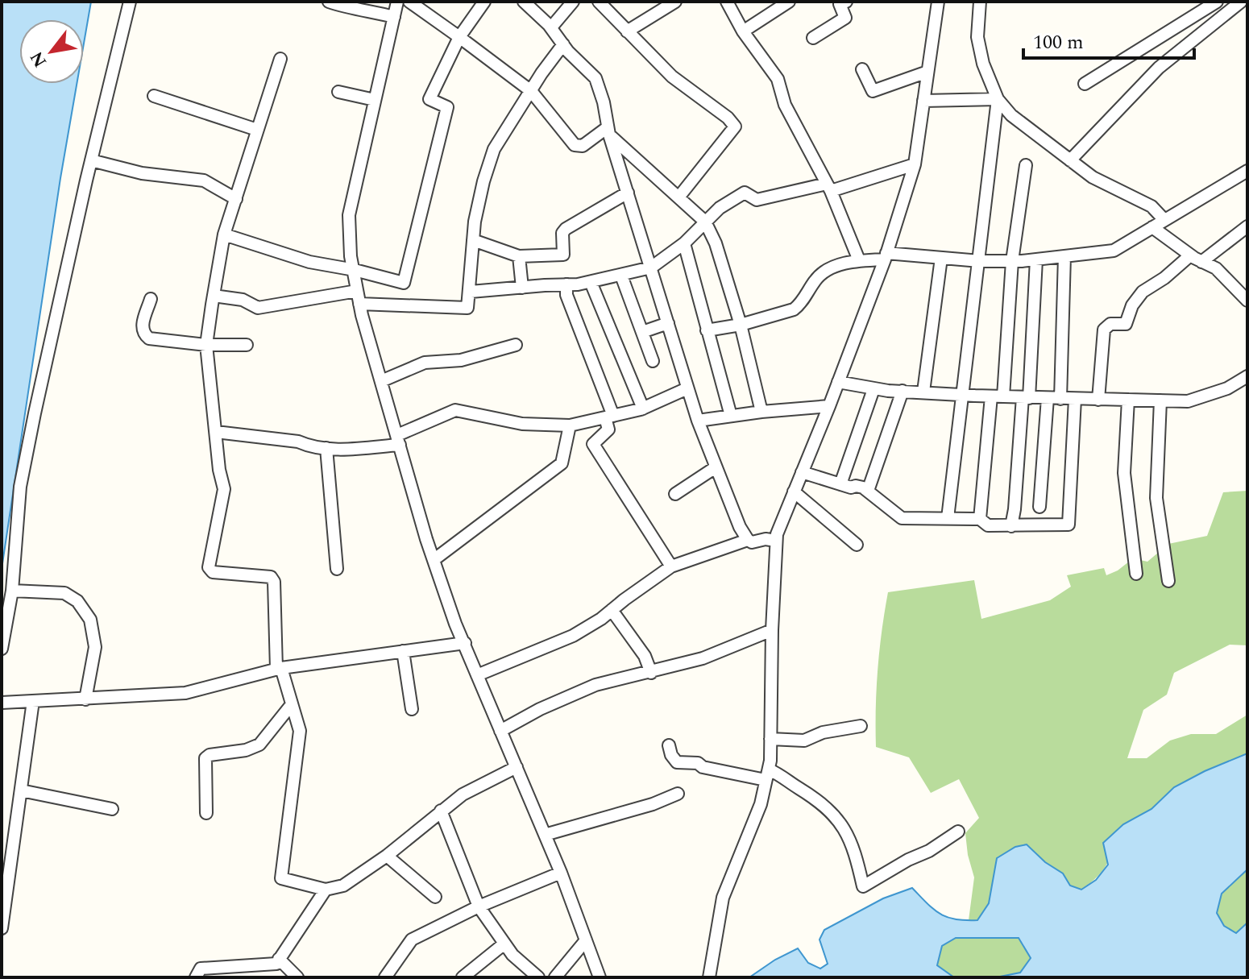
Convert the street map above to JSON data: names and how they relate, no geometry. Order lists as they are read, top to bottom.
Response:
{
  "scale_bar": "100 m",
  "north": "bottom left"
}
